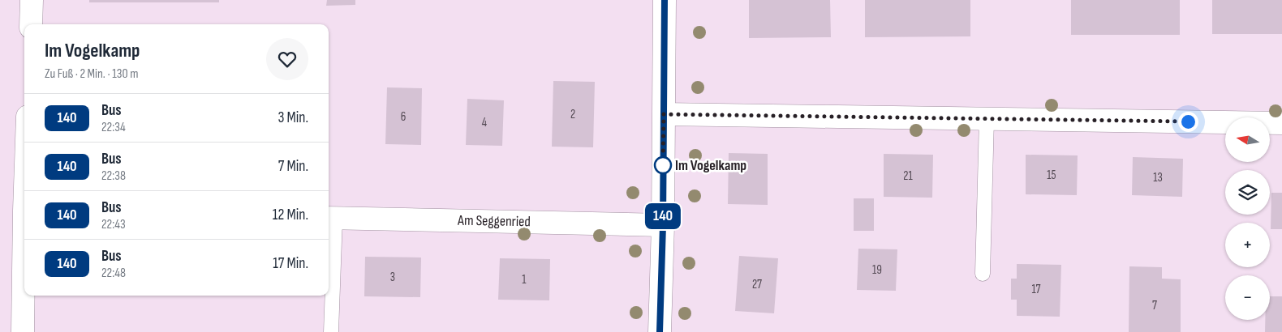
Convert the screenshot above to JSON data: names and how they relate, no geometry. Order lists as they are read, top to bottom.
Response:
{
  "streets": {
    "street": ["Am Seggenried"]
  },
  "places": ["Im Vogelkamp"],
  "lines": ["bus line 140"],
  "house_numbers": [
    "2",
    "6",
    "4",
    "15",
    "21",
    "13",
    "19",
    "3",
    "1",
    "27",
    "17",
    "7"
  ],
  "north": "left",
  "page": {
    "on_map": "140",
    "heading": ["Im Vogelkamp", "Zu Fuß · 2 Min. · 130 m"],
    "list": [
      {
        "mark": "140",
        "name": "Bus",
        "note": "22:34",
        "value": "3 Min."
      },
      {
        "mark": "140",
        "name": "Bus",
        "note": "22:38",
        "value": "7 Min."
      },
      {
        "mark": "140",
        "name": "Bus",
        "note": "22:43",
        "value": "12 Min."
      },
      {
        "mark": "140",
        "name": "Bus",
        "note": "22:48",
        "value": "17 Min."
      }
    ],
    "map_buttons": ["+", "−"]
  }
}
